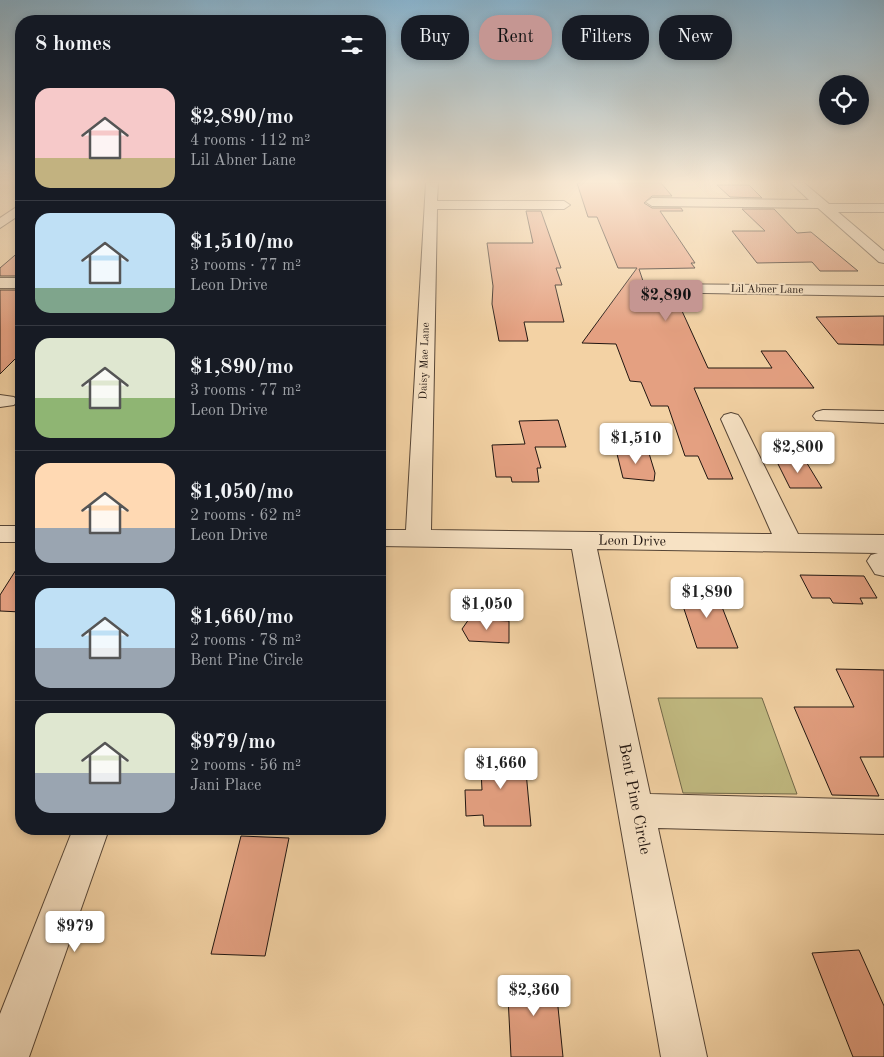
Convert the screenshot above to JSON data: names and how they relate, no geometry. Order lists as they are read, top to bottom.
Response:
{
  "streets": {
    "street": [
      "Lil Abner Lane",
      "Daisy Mae Lane",
      "Leon Drive",
      "Bent Pine Circle"
    ]
  },
  "crossings": [
    ["Daisy Mae Lane", "Leon Drive"],
    ["Leon Drive", "Bent Pine Circle"]
  ],
  "page": {
    "chip": [
      "Buy",
      "Rent",
      "Filters",
      "New"
    ],
    "heading": "8 homes",
    "list": [
      {
        "name": "$2,890/mo",
        "note": "4 rooms · 112 m² · Lil Abner Lane"
      },
      {
        "name": "$1,510/mo",
        "note": "3 rooms · 77 m² · Leon Drive"
      },
      {
        "name": "$1,890/mo",
        "note": "3 rooms · 77 m² · Leon Drive"
      },
      {
        "name": "$1,050/mo",
        "note": "2 rooms · 62 m² · Leon Drive"
      },
      {
        "name": "$1,660/mo",
        "note": "2 rooms · 78 m² · Bent Pine Circle"
      },
      {
        "name": "$979/mo",
        "note": "2 rooms · 56 m² · Jani Place"
      }
    ],
    "price": [
      "$2,890",
      "$1,510",
      "$2,800",
      "$1,890",
      "$1,050",
      "$1,660",
      "$979",
      "$2,360"
    ]
  }
}
